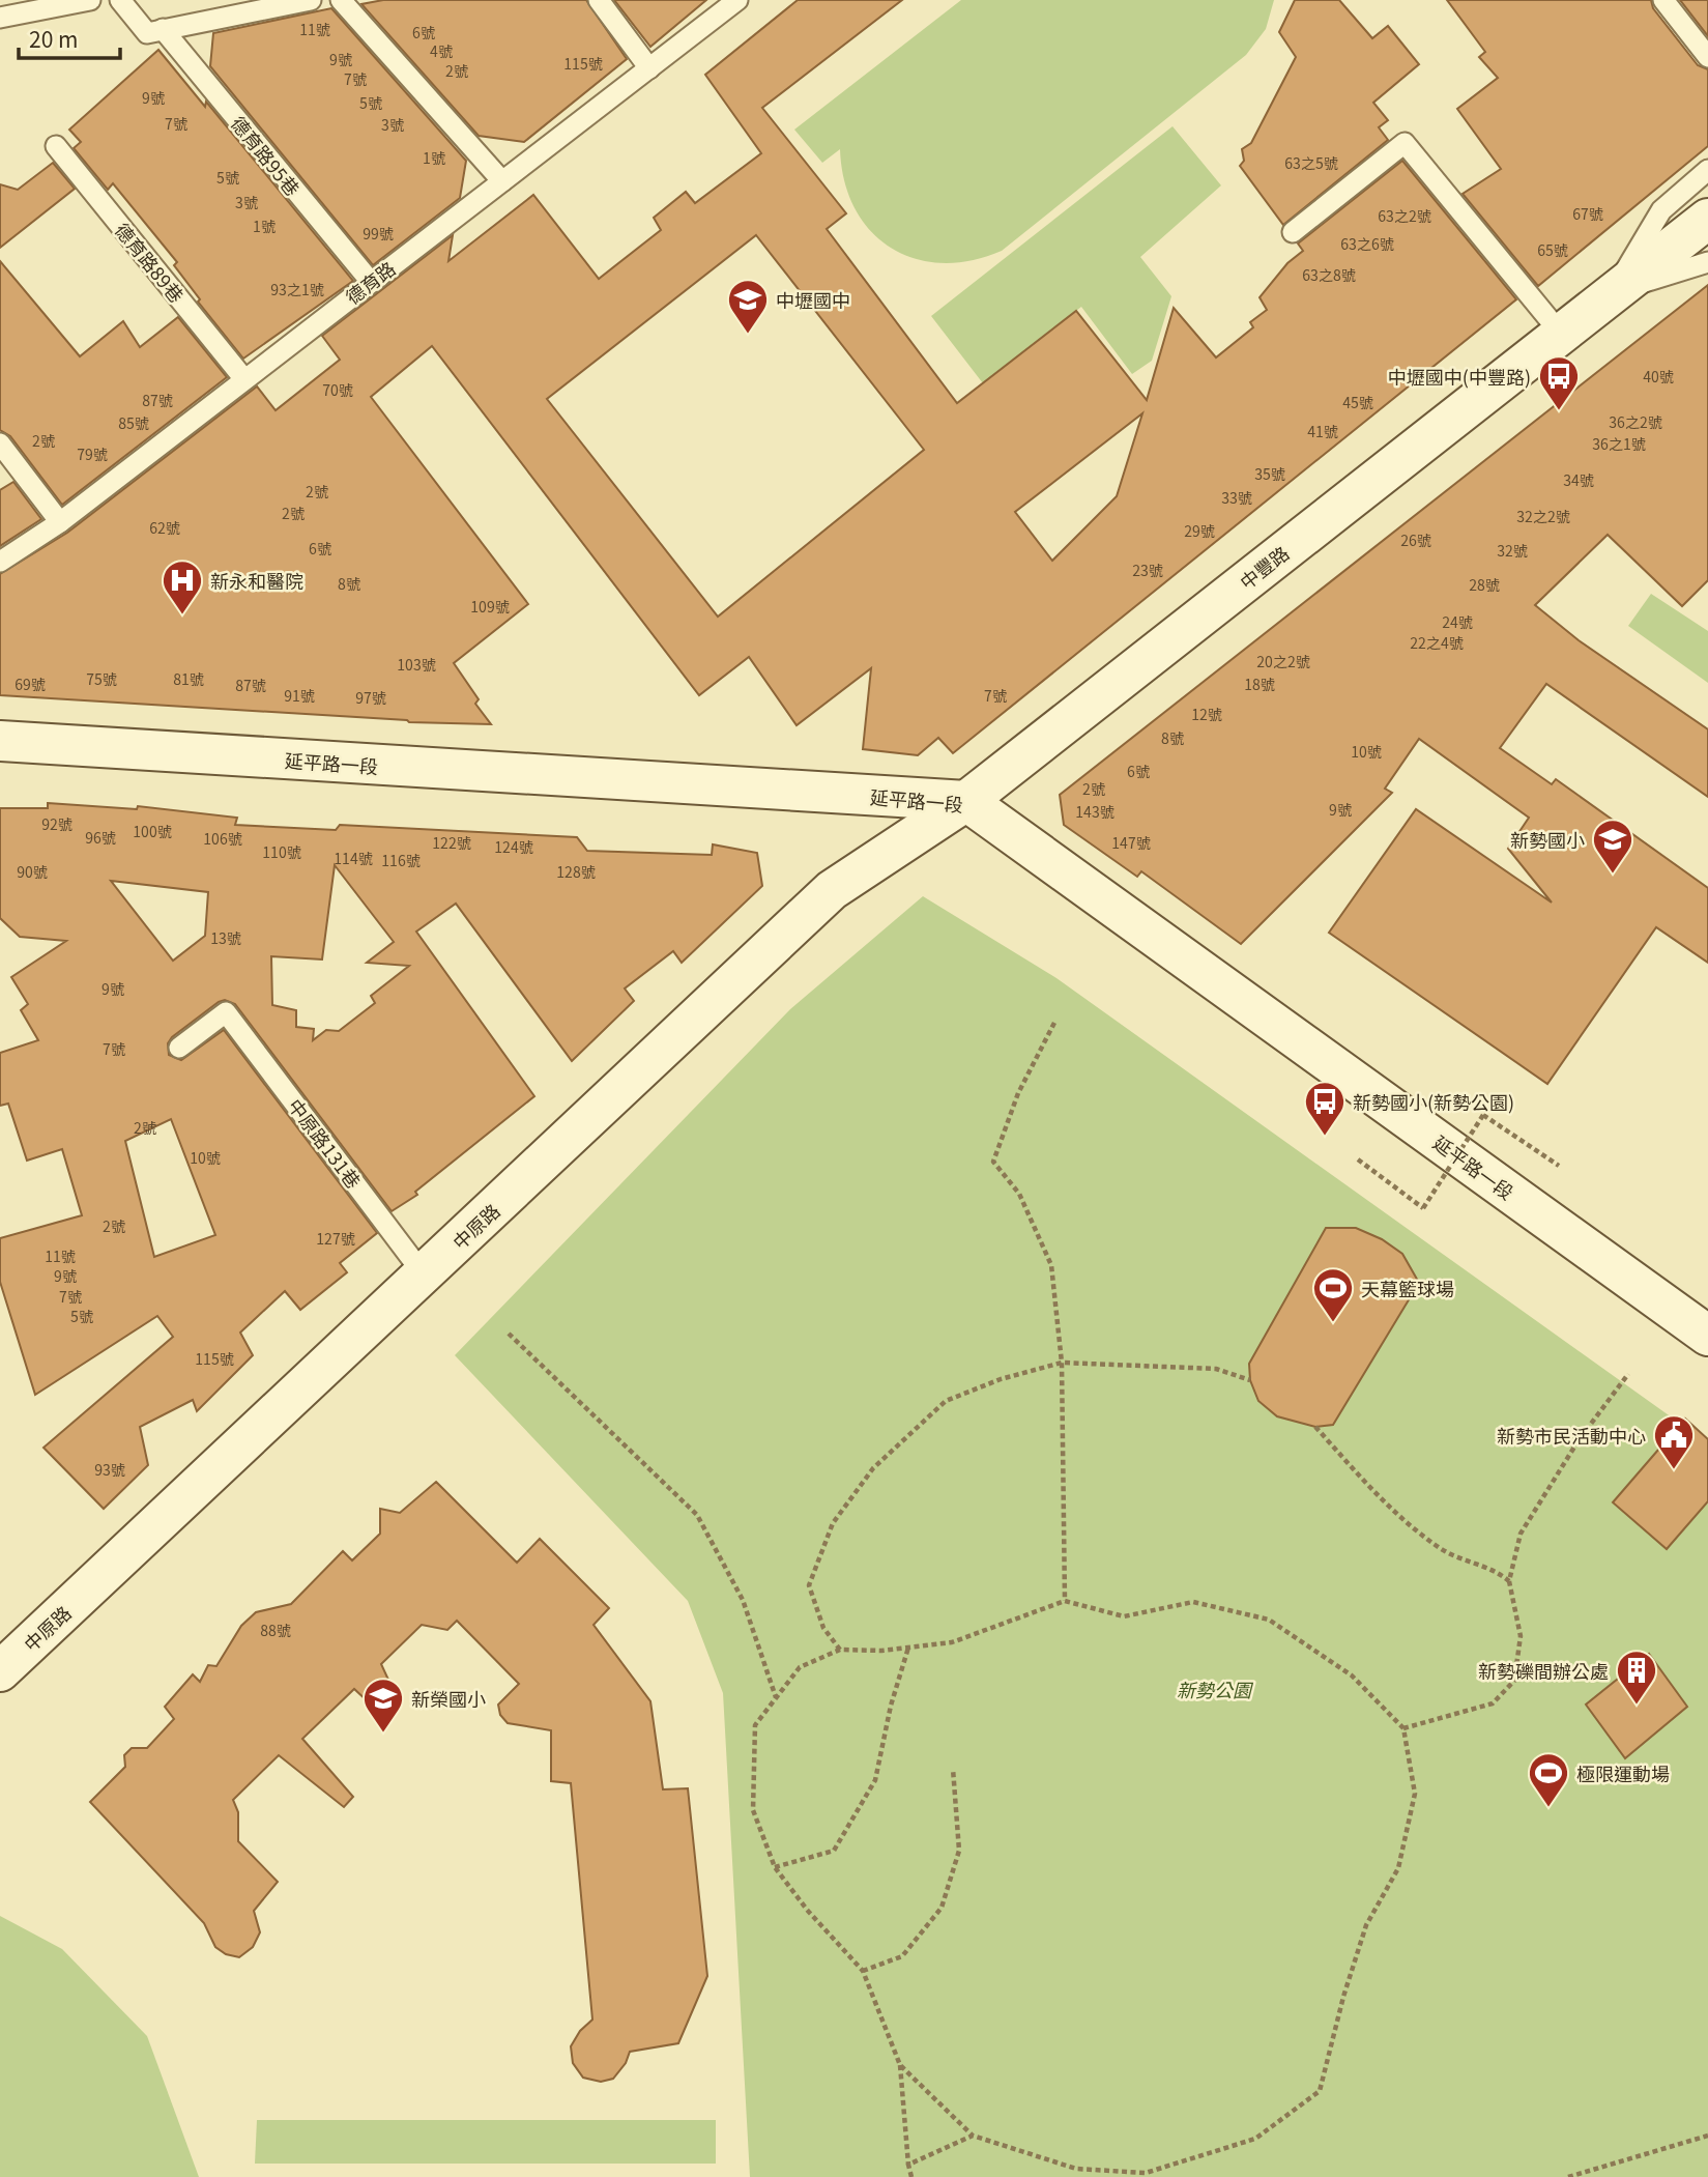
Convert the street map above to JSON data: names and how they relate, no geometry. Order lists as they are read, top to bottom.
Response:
{
  "streets": {
    "main road": ["中豐路", "延平路一段", "中原路"],
    "lane": [
      "德育路95巷",
      "德育路89巷",
      "德育路",
      "中原路131巷"
    ]
  },
  "crossings": [
    ["德育路95巷", "德育路"],
    ["德育路89巷", "德育路"],
    ["中豐路", "延平路一段"],
    ["中豐路", "中原路"],
    ["延平路一段", "中原路"],
    ["中原路131巷", "中原路"]
  ],
  "parks": ["新勢公園"],
  "places": {
    "school or university": ["中壢國中", "新勢國小", "新榮國小"],
    "bus stop": ["中壢國中(中豐路)", "新勢國小(新勢公園)"],
    "hospital": ["新永和醫院"],
    "sports": ["天幕籃球場", "極限運動場"],
    "public building": ["新勢市民活動中心"],
    "building": ["新勢礫間辦公處"]
  },
  "house_numbers": [
    "11號",
    "6號",
    "4號",
    "9號",
    "115號",
    "2號",
    "7號",
    "9號",
    "5號",
    "7號",
    "3號",
    "1號",
    "63之5號",
    "5號",
    "3號",
    "67號",
    "63之2號",
    "1號",
    "99號",
    "63之6號",
    "65號",
    "63之8號",
    "93之1號",
    "40號",
    "70號",
    "87號",
    "45號",
    "36之2號",
    "85號",
    "41號",
    "2號",
    "36之1號",
    "79號",
    "35號",
    "34號",
    "2號",
    "33號",
    "2號",
    "32之2號",
    "62號",
    "29號",
    "26號",
    "6號",
    "32號",
    "23號",
    "8號",
    "28號",
    "109號",
    "24號",
    "22之4號",
    "20之2號",
    "103號",
    "75號",
    "81號",
    "69號",
    "18號",
    "87號",
    "91號",
    "7號",
    "97號",
    "12號",
    "8號",
    "10號",
    "6號",
    "2號",
    "9號",
    "143號",
    "92號",
    "100號",
    "96號",
    "106號",
    "122號",
    "147號",
    "124號",
    "110號",
    "114號",
    "116號",
    "90號",
    "128號",
    "13號",
    "9號",
    "7號",
    "2號",
    "10號",
    "2號",
    "127號",
    "11號",
    "9號",
    "7號",
    "5號",
    "115號",
    "93號",
    "88號"
  ],
  "scale_bar": "20 m"
}
